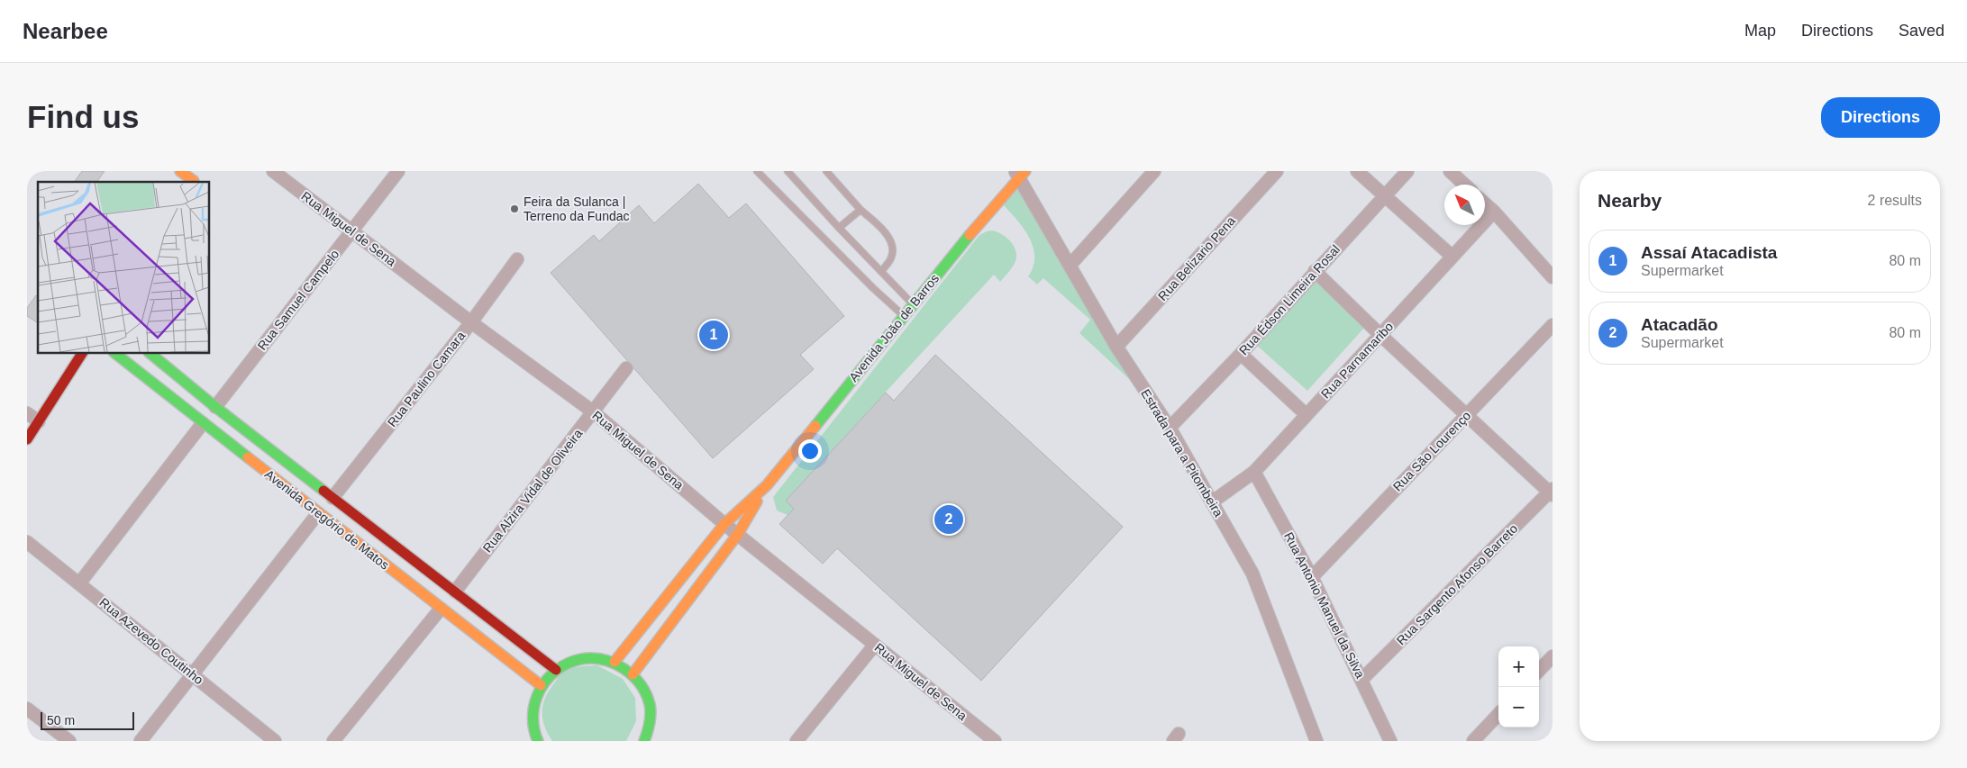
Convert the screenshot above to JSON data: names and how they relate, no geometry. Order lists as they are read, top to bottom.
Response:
{
  "streets": {
    "street": [
      "Rua Miguel de Sena",
      "Rua Belizario Pena",
      "Rua Samuel Campelo",
      "Rua Édson Limeira Rosal",
      "Avenida João de Barros",
      "Rua Parnamaribo",
      "Rua Paulino Camara",
      "Rua São Lourenço",
      "Estrada para a Pitombeira",
      "Rua Alzira Vidal de Oliveira",
      "Avenida Gregório de Matos",
      "Rua Sargento Afonso Barreto",
      "Rua Antonio Manuel da Silva",
      "Rua Azevedo Coutinho"
    ]
  },
  "crossings": [
    ["Rua Miguel de Sena", "Rua Samuel Campelo"],
    ["Rua Miguel de Sena", "Avenida João de Barros"],
    ["Rua Miguel de Sena", "Rua Paulino Camara"],
    ["Rua Miguel de Sena", "Rua Alzira Vidal de Oliveira"],
    ["Rua Belizario Pena", "Estrada para a Pitombeira"],
    ["Rua Samuel Campelo", "Avenida Gregório de Matos"],
    ["Rua Édson Limeira Rosal", "Estrada para a Pitombeira"],
    ["Avenida João de Barros", "Estrada para a Pitombeira"],
    ["Rua Parnamaribo", "Estrada para a Pitombeira"],
    ["Rua Parnamaribo", "Rua Antonio Manuel da Silva"],
    ["Rua Paulino Camara", "Avenida Gregório de Matos"],
    ["Rua São Lourenço", "Rua Antonio Manuel da Silva"],
    ["Rua Alzira Vidal de Oliveira", "Avenida Gregório de Matos"],
    ["Rua Sargento Afonso Barreto", "Rua Antonio Manuel da Silva"]
  ],
  "places": ["Feira da Sulanca | Terreno da Fundac"],
  "scale_bar": "50 m",
  "north": "top left",
  "page": {
    "header": "Nearbee",
    "nav": ["Map", "Directions", "Saved"],
    "buttons": "Directions",
    "title": "Find us",
    "heading": ["Nearby", "2 results"],
    "list": [
      {
        "mark": "1",
        "name": "Assaí Atacadista",
        "note": "Supermarket",
        "value": "80 m"
      },
      {
        "mark": "2",
        "name": "Atacadão",
        "note": "Supermarket",
        "value": "80 m"
      }
    ],
    "pins": ["1", "2"],
    "map_buttons": ["+", "−"],
    "scale": "50 m"
  }
}
